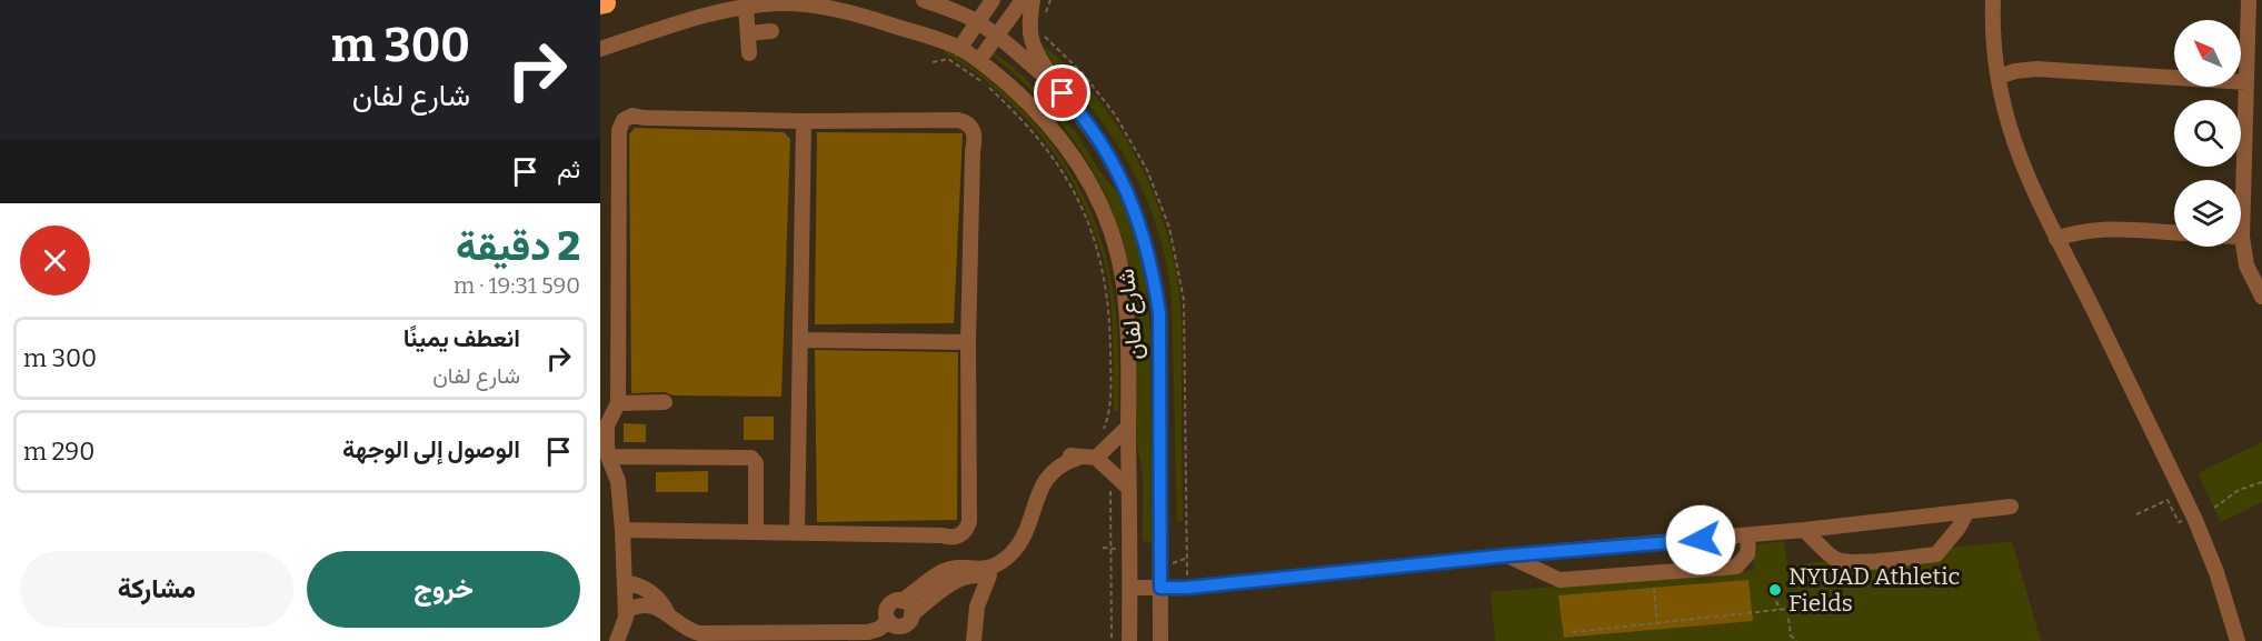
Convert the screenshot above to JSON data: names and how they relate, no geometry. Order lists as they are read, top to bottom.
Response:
{
  "streets": {
    "street": ["شارع لفان"]
  },
  "places": ["NYUAD Athletic Fields"],
  "north": "top left",
  "page": {
    "turn": ["300 m", "شارع لفان"],
    "then": "ثم",
    "heading": ["2 دقيقة", "590 m · 19:31"],
    "list": [
      {
        "name": "انعطف يمينًا",
        "note": "شارع لفان",
        "value": "300 m"
      },
      {
        "name": "الوصول إلى الوجهة",
        "value": "290 m"
      }
    ],
    "buttons": ["خروج", "مشاركة"]
  }
}
